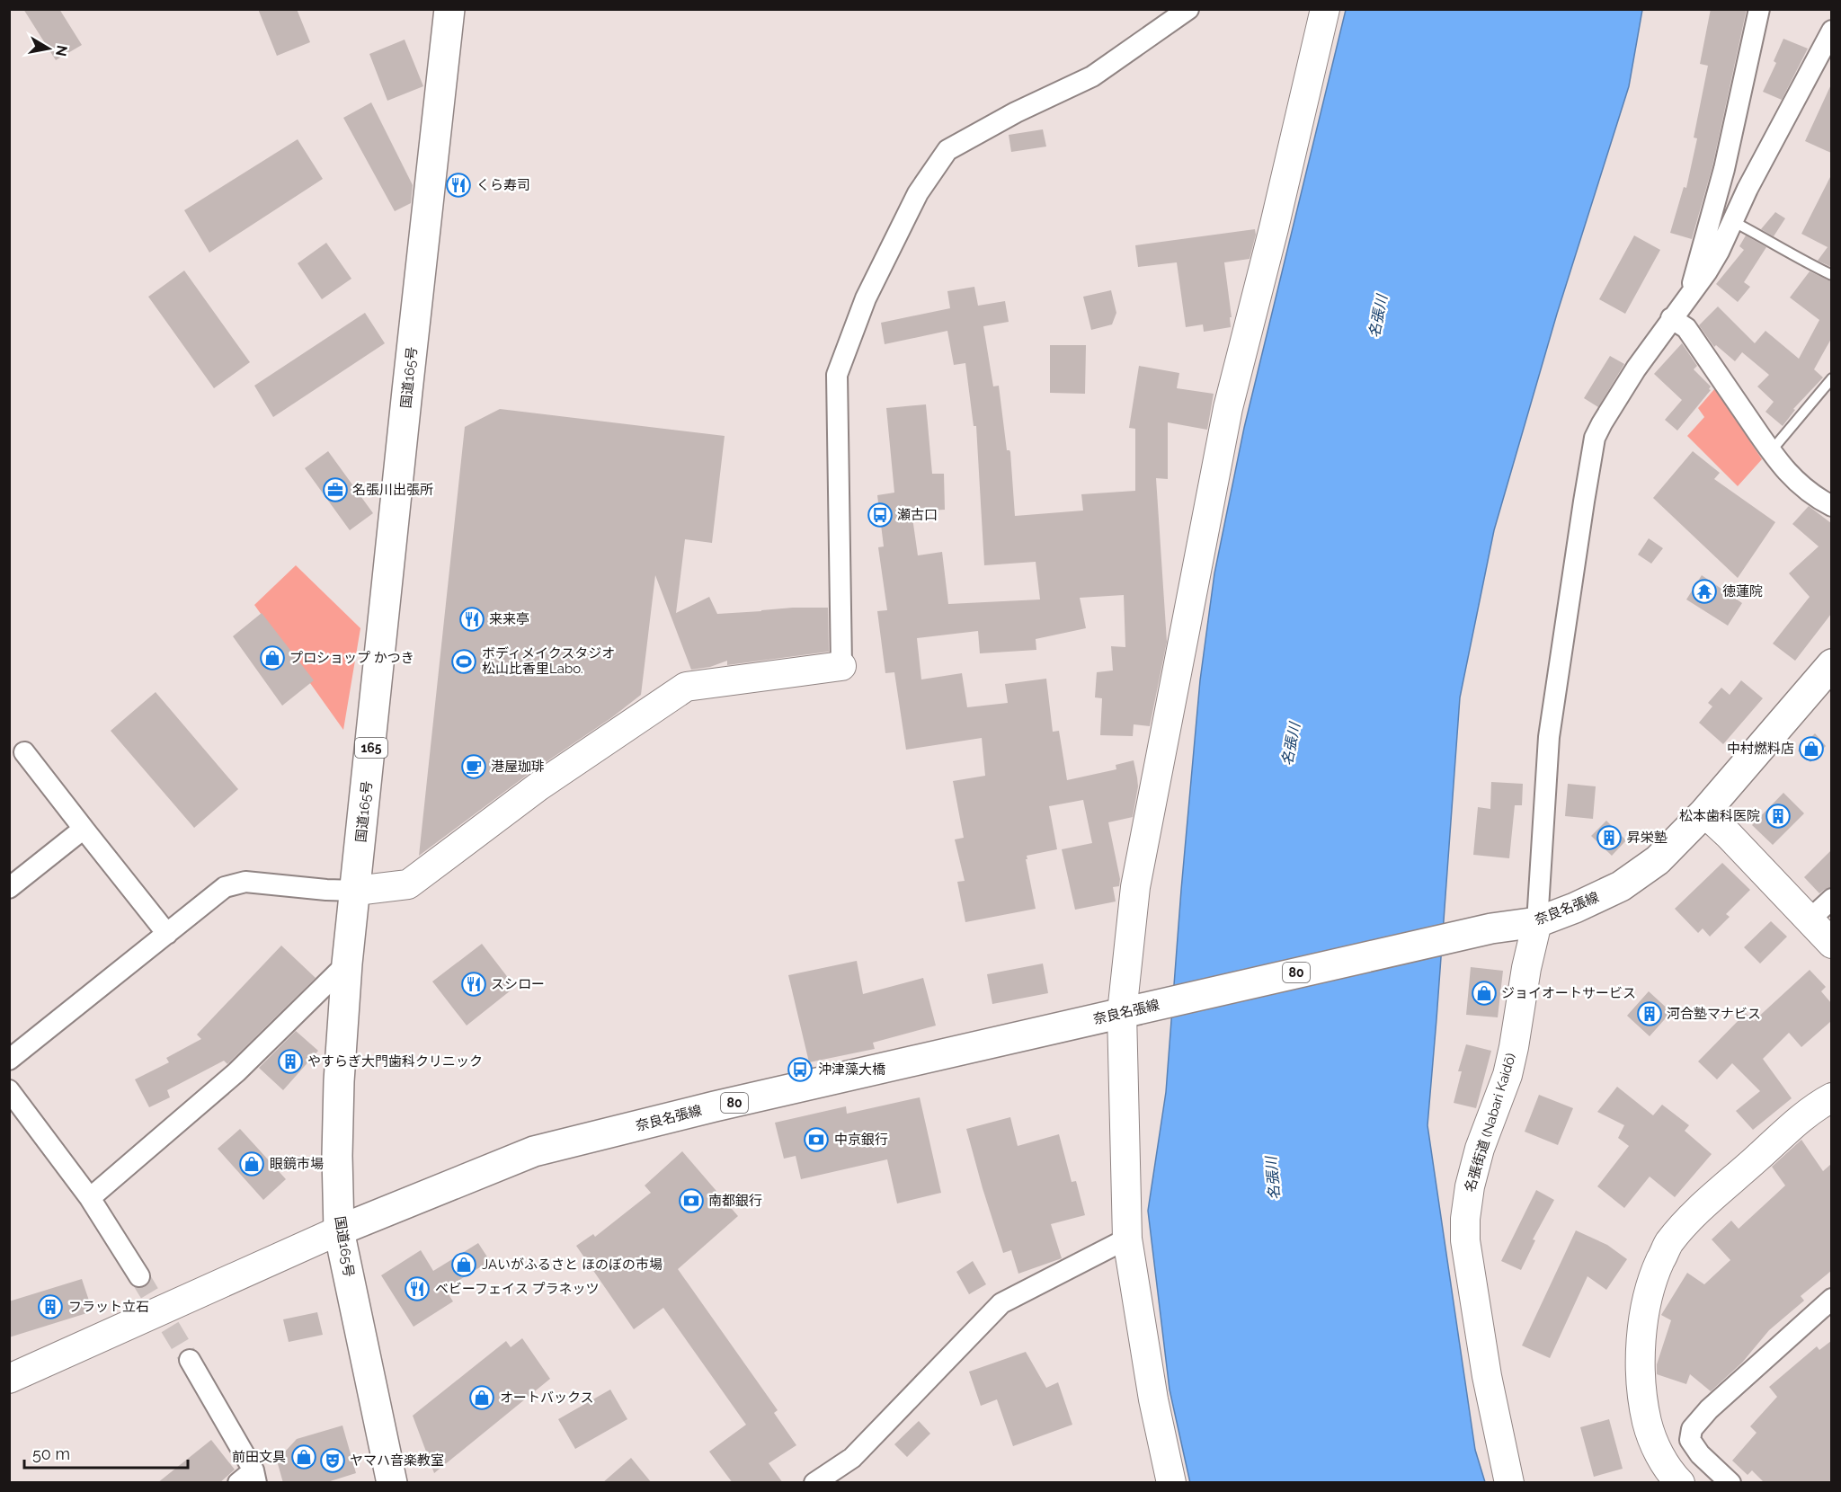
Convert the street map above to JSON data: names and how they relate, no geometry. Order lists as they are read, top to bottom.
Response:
{
  "streets": {
    "main road": [
      "国道165号",
      "165",
      "奈良名張線",
      "80"
    ],
    "street": ["名張街道 (Nabari Kaidō)"]
  },
  "crossings": [
    ["国道165号", "奈良名張線"],
    ["奈良名張線", "名張街道 (Nabari Kaidō)"]
  ],
  "water": ["名張川"],
  "places": {
    "restaurant": [
      "くら寿司",
      "来来亭",
      "スシロー",
      "ベビーフェイス プラネッツ"
    ],
    "office": ["名張川出張所"],
    "bus stop": ["瀬古口", "沖津藻大橋"],
    "temple": ["徳蓮院"],
    "shop": [
      "プロショップ かつき",
      "中村燃料店",
      "ジョイオートサービス",
      "眼鏡市場",
      "JAいがふるさと ほのぼの市場",
      "オートバックス",
      "前田文具"
    ],
    "sports": ["ボディメイクスタジオ 松山比香里Labo."],
    "cafe": ["港屋珈琲"],
    "building": [
      "松本歯科医院",
      "昇栄塾",
      "河合塾マナビス",
      "やすらぎ大門歯科クリニック",
      "フラット立石"
    ],
    "bank": ["中京銀行", "南都銀行"],
    "theatre": ["ヤマハ音楽教室"]
  },
  "scale_bar": "50 m",
  "north": "right"
}
